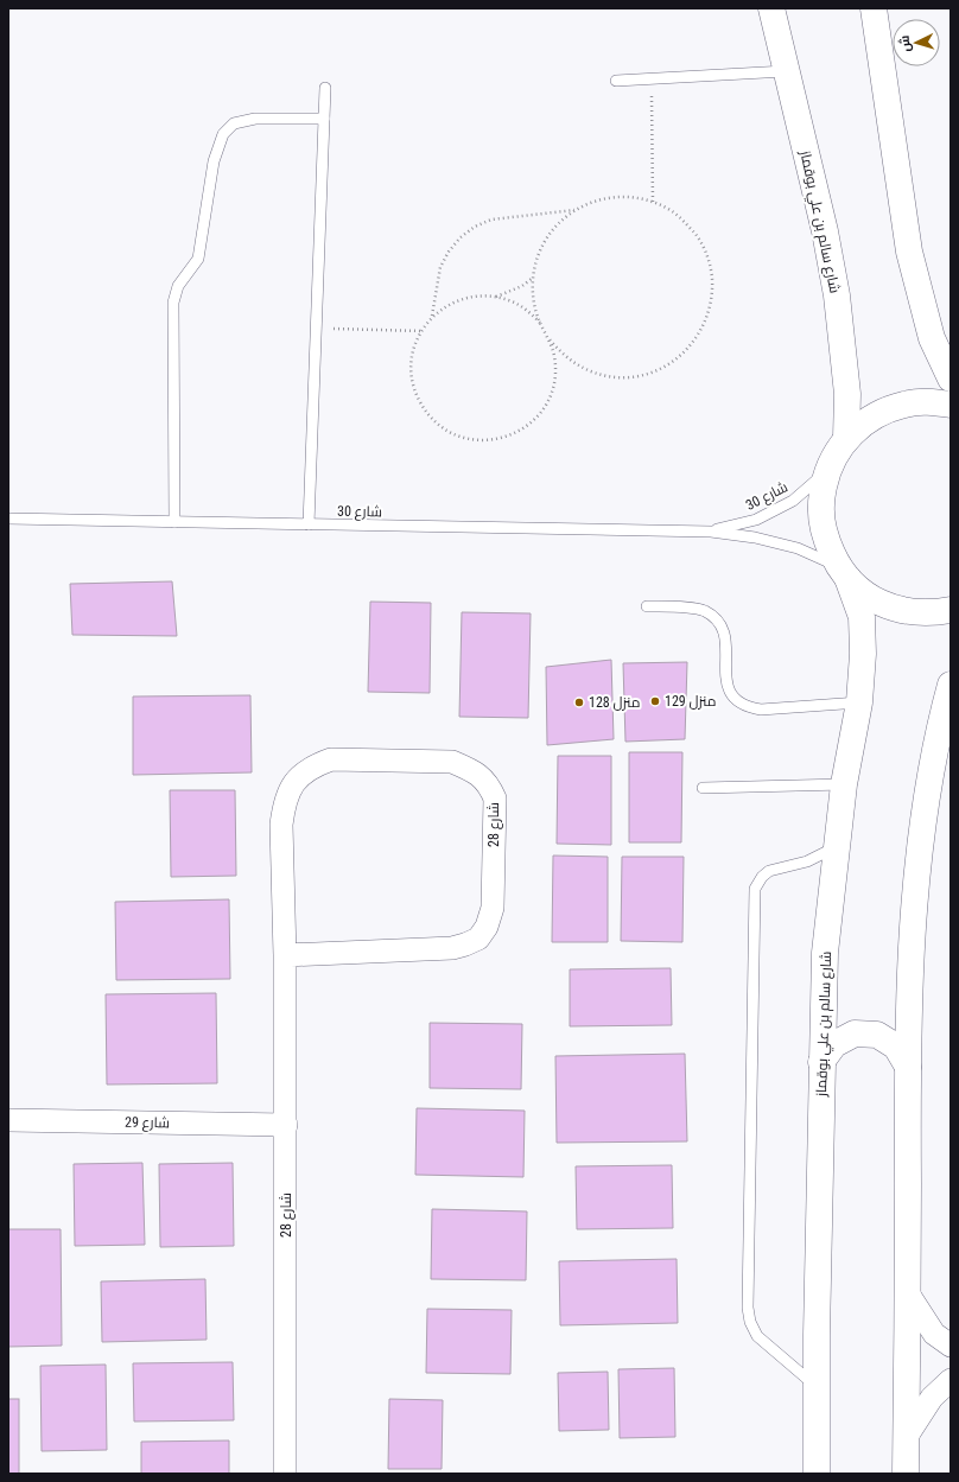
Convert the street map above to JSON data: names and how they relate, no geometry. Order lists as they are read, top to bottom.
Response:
{
  "streets": {
    "main road": ["شارع سالم بن علي بوقماز"],
    "street": ["شارع 28", "شارع 29"],
    "lane": ["شارع 30"]
  },
  "crossings": [
    ["شارع سالم بن علي بوقماز", "شارع 30"],
    ["شارع 28", "شارع 29"]
  ],
  "places": ["منزل 129", "منزل 128"],
  "north": "left"
}
